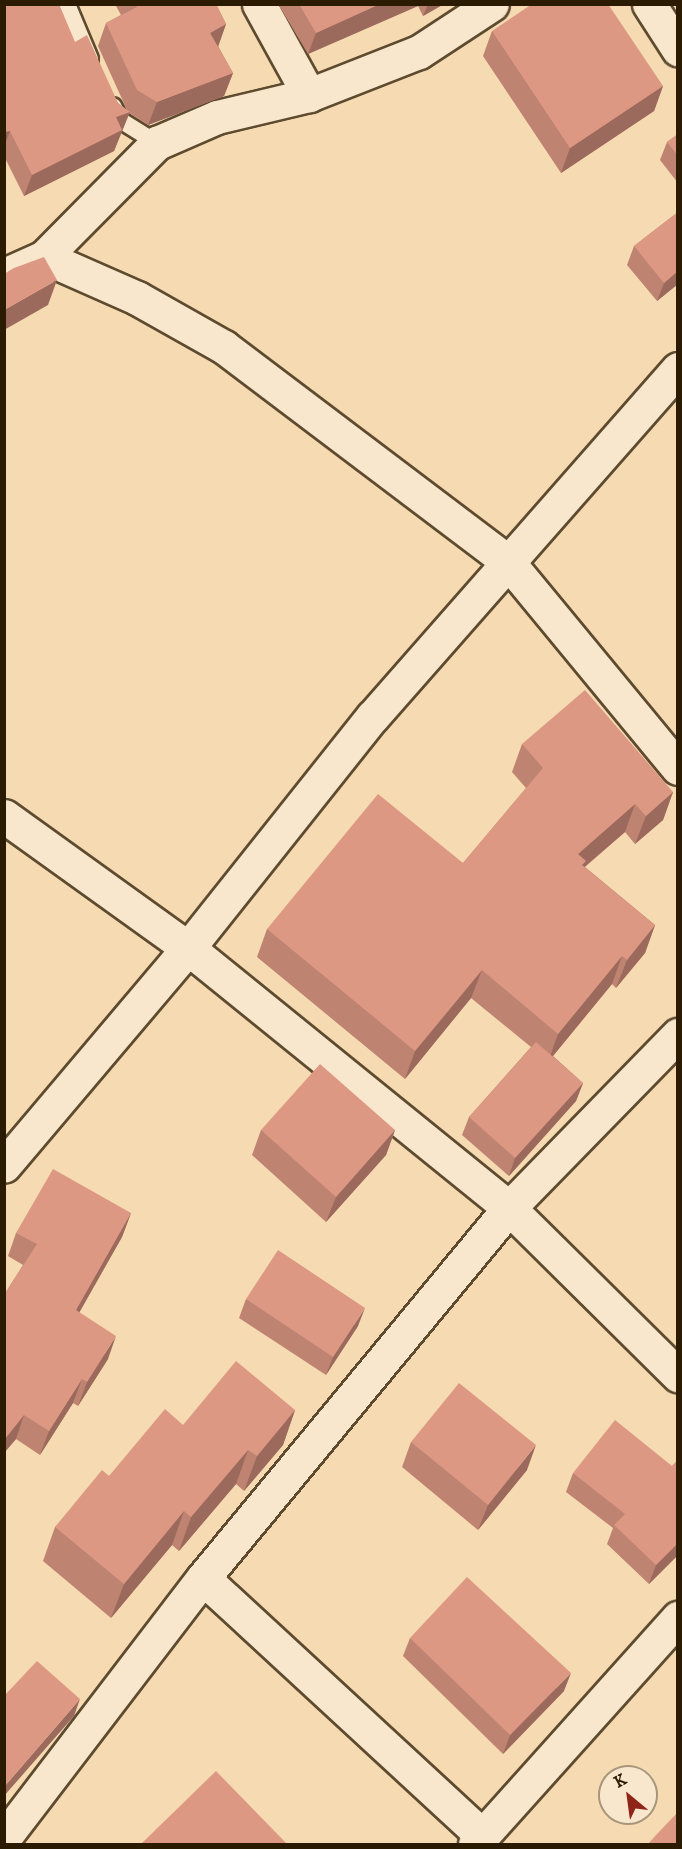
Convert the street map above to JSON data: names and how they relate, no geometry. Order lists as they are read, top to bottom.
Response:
{
  "north": "top left"
}
